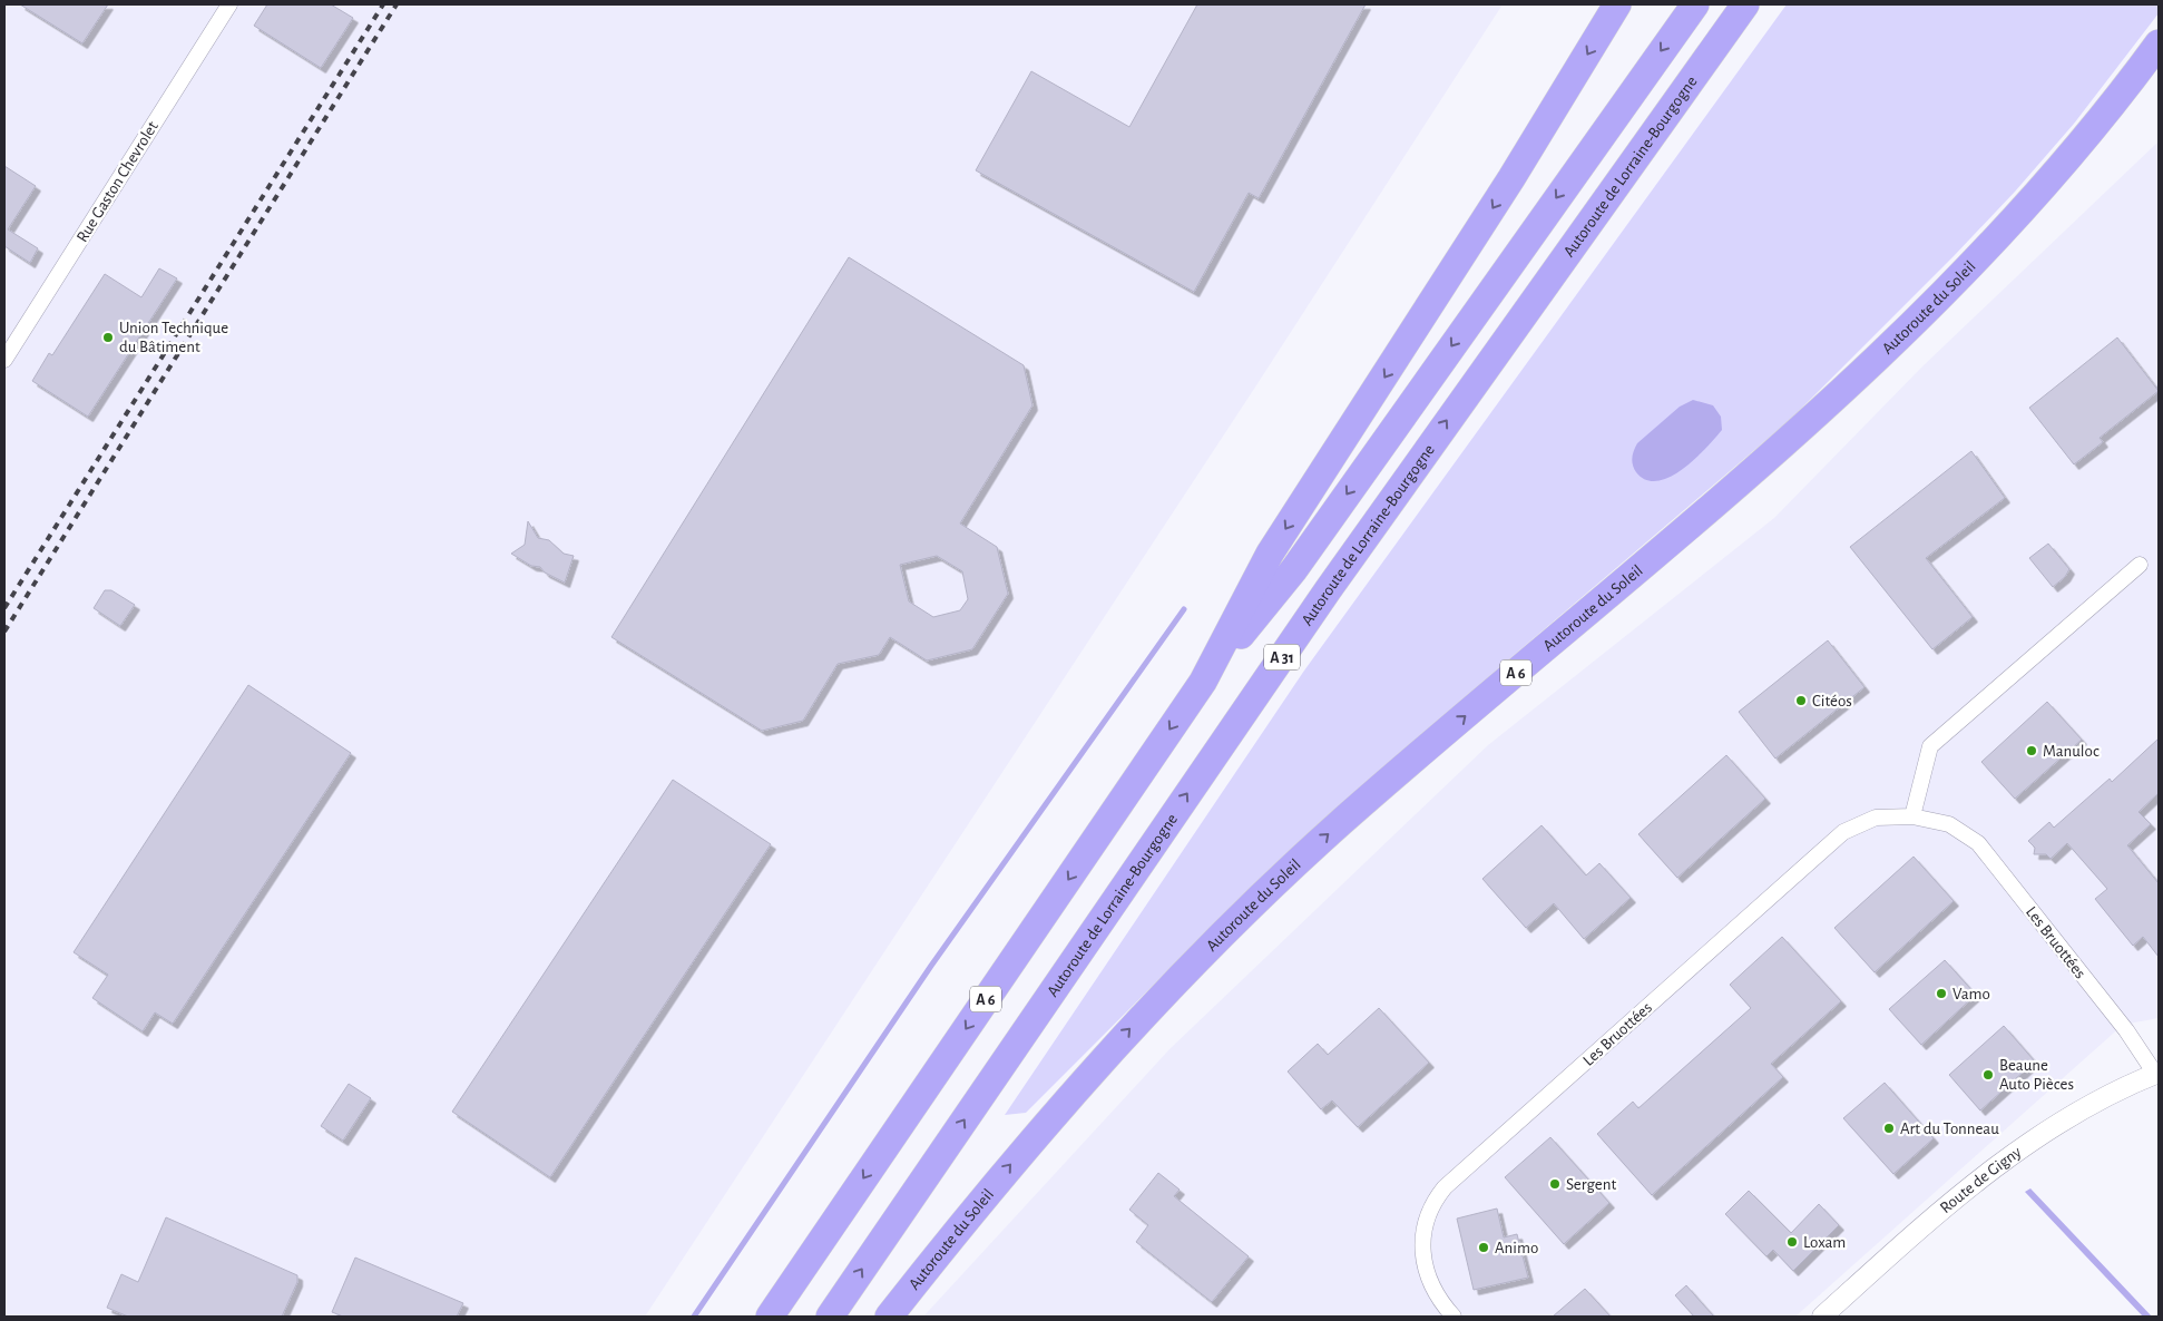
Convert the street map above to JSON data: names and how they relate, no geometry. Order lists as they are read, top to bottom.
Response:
{
  "streets": {
    "highway": [
      "Autoroute de Lorraine-Bourgogne",
      "Autoroute du Soleil",
      "A 31",
      "A 6"
    ],
    "street": ["Rue Gaston Chevrolet", "Les Bruottées", "Route de Gigny"]
  },
  "crossings": [
    ["A 31", "A 6"],
    ["Les Bruottées", "Route de Gigny"]
  ],
  "places": [
    "Union Technique du Bâtiment",
    "Citéos",
    "Manuloc",
    "Vamo",
    "Beaune Auto Pièces",
    "Art du Tonneau",
    "Sergent",
    "Loxam",
    "Animo"
  ]
}
